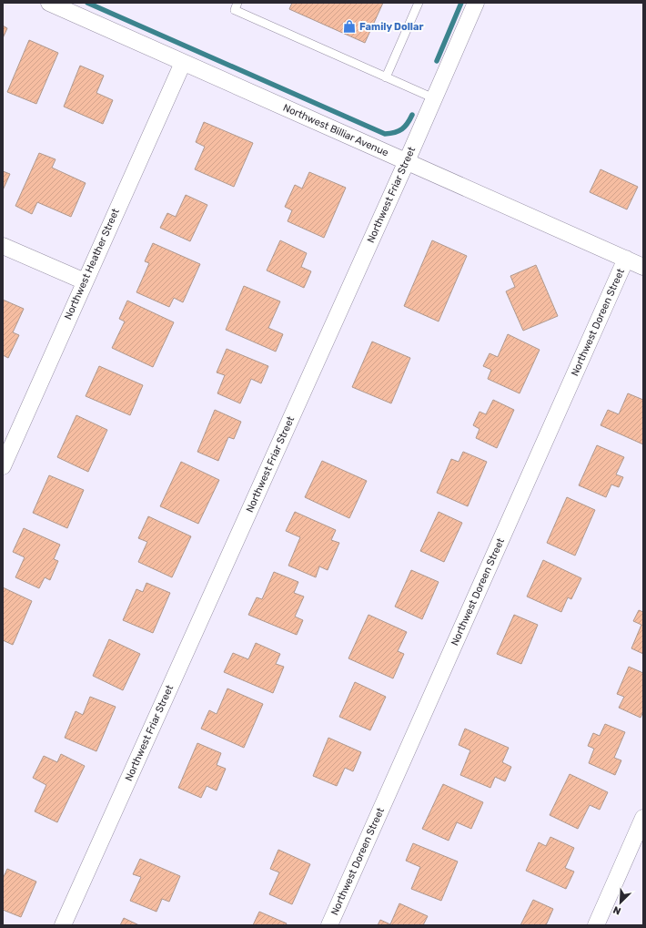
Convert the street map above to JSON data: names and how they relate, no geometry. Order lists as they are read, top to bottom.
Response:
{
  "streets": {
    "street": [
      "Northwest Billiar Avenue",
      "Northwest Friar Street",
      "Northwest Heather Street",
      "Northwest Doreen Street"
    ]
  },
  "crossings": [
    ["Northwest Billiar Avenue", "Northwest Friar Street"],
    ["Northwest Billiar Avenue", "Northwest Heather Street"],
    ["Northwest Billiar Avenue", "Northwest Doreen Street"]
  ],
  "places": {
    "shop": ["Family Dollar"]
  },
  "north": "bottom left"
}
